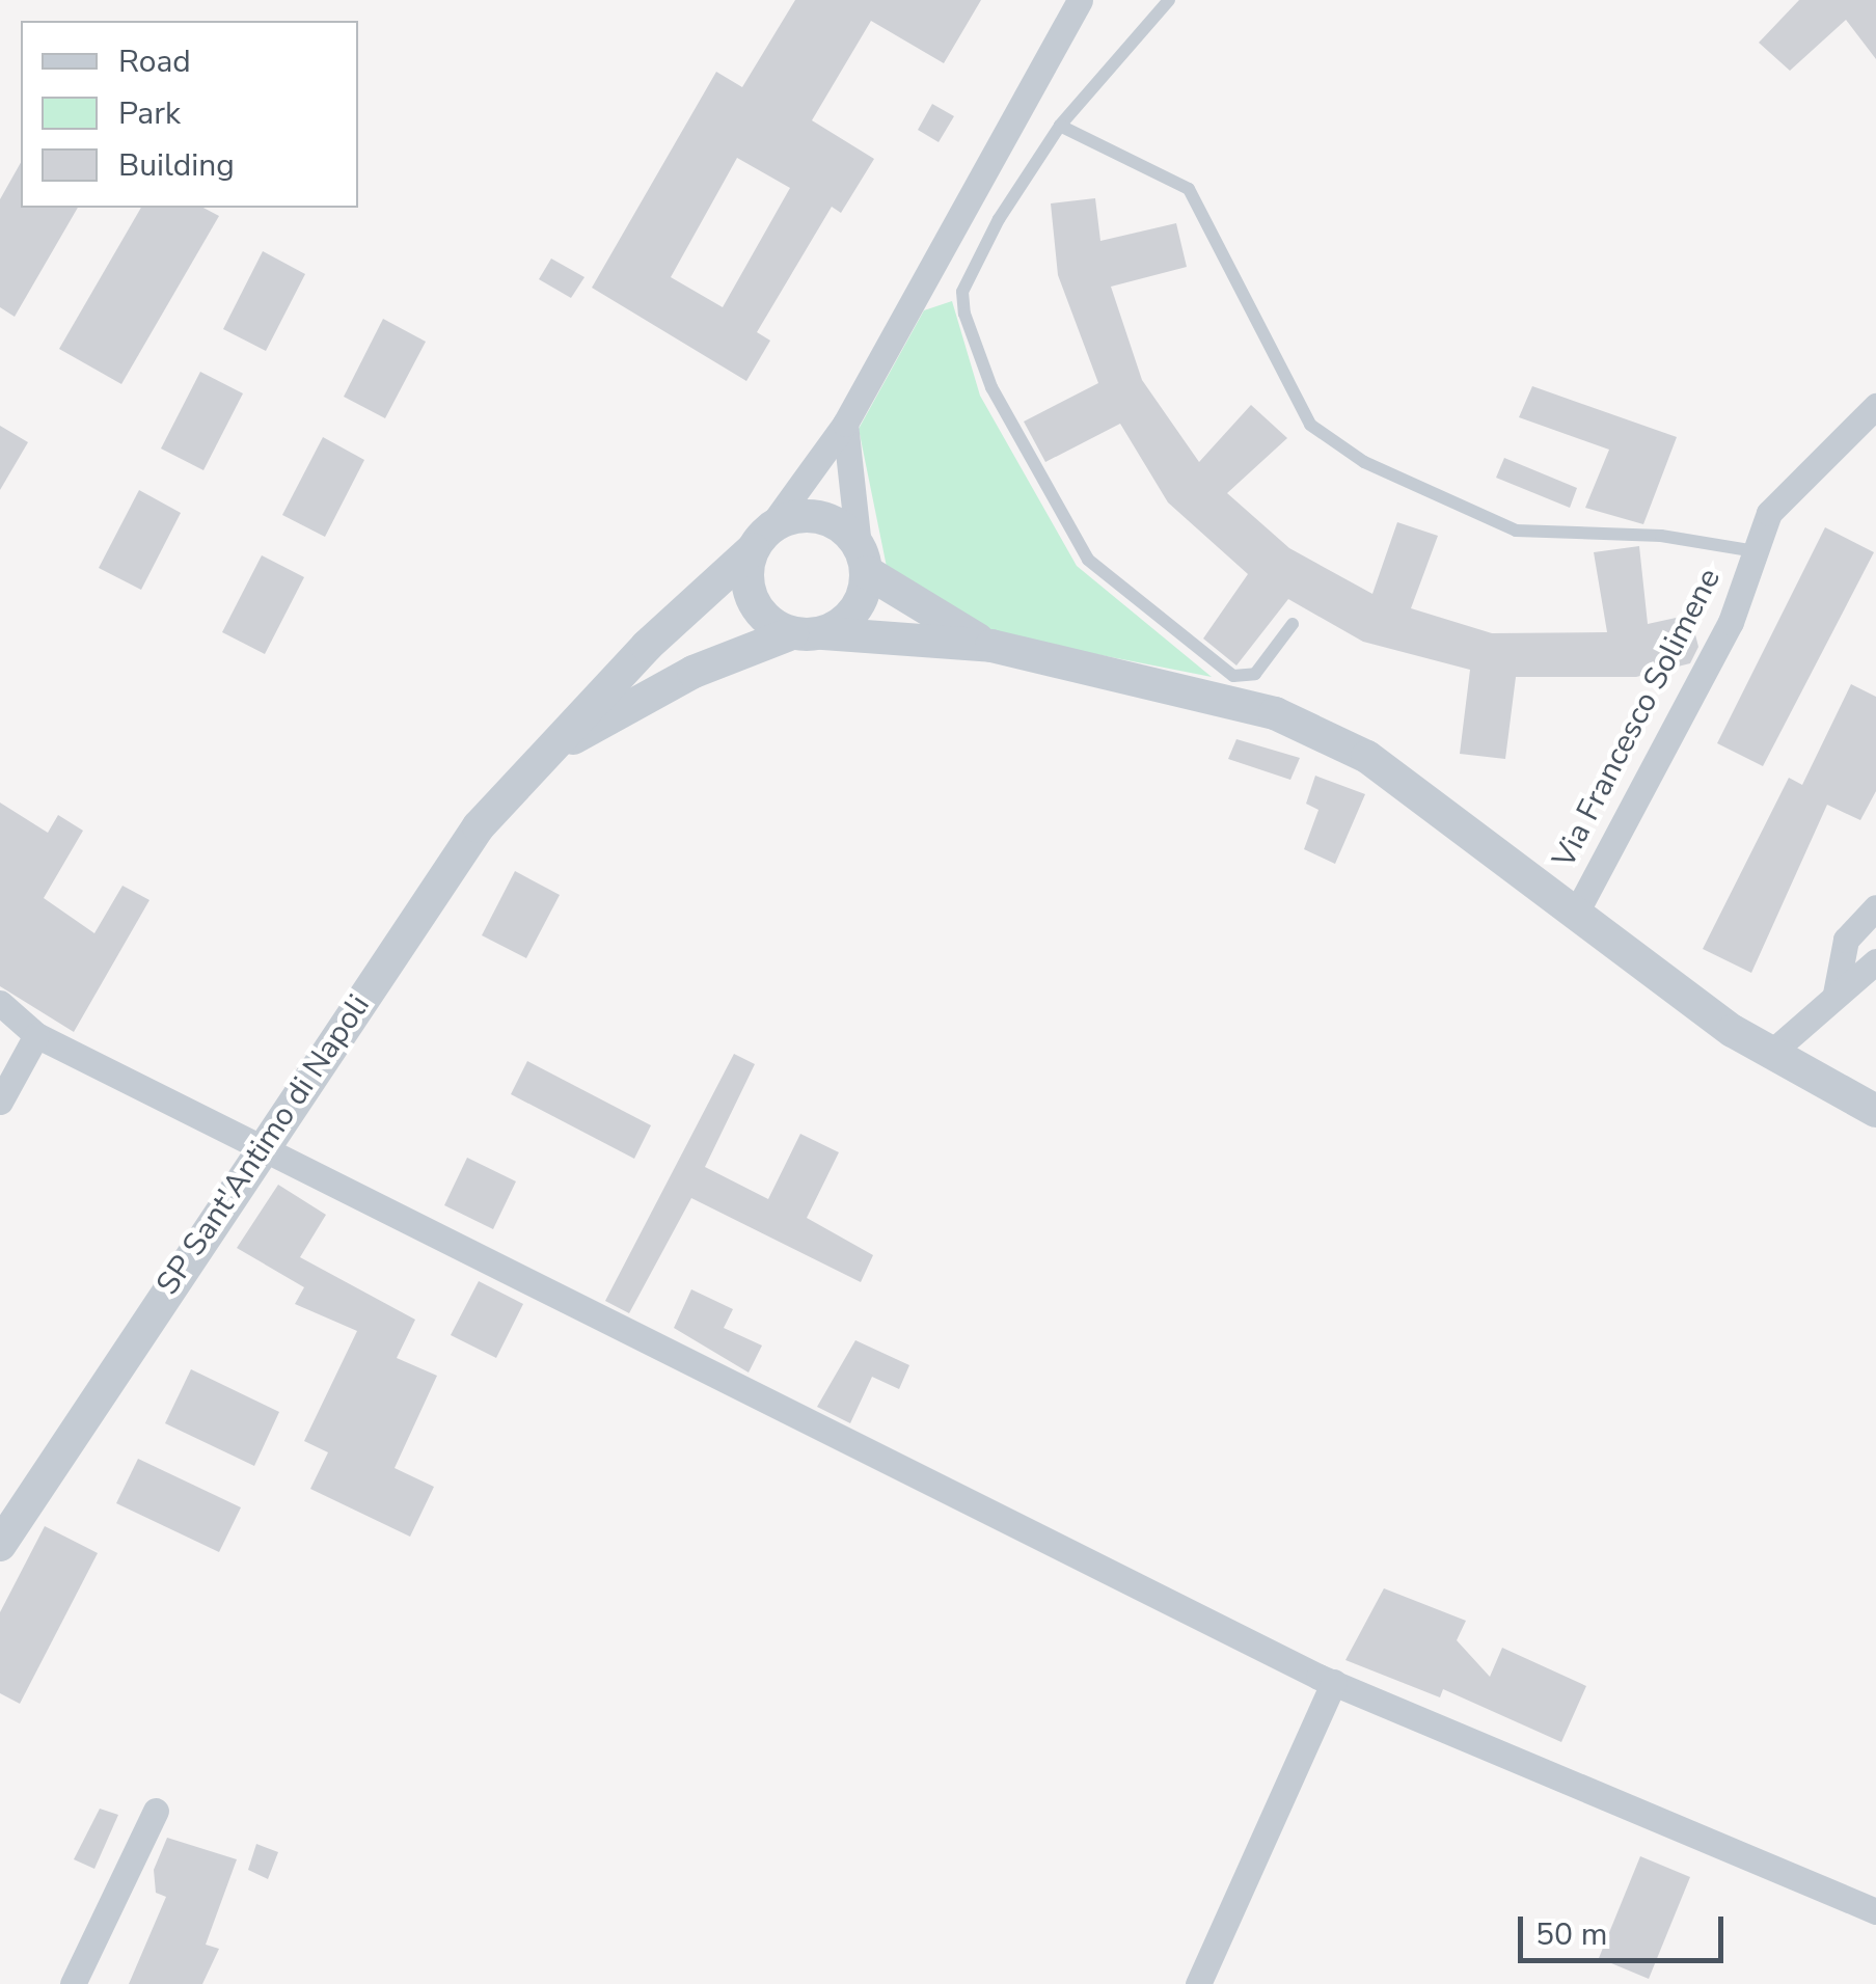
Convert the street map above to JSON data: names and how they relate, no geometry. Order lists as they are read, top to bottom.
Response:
{
  "streets": {
    "street": ["Via Francesco Solimene", "SP Sant'Antimo di Napoli"]
  },
  "legend": ["Road", "Park", "Building"],
  "scale_bar": "50 m"
}
